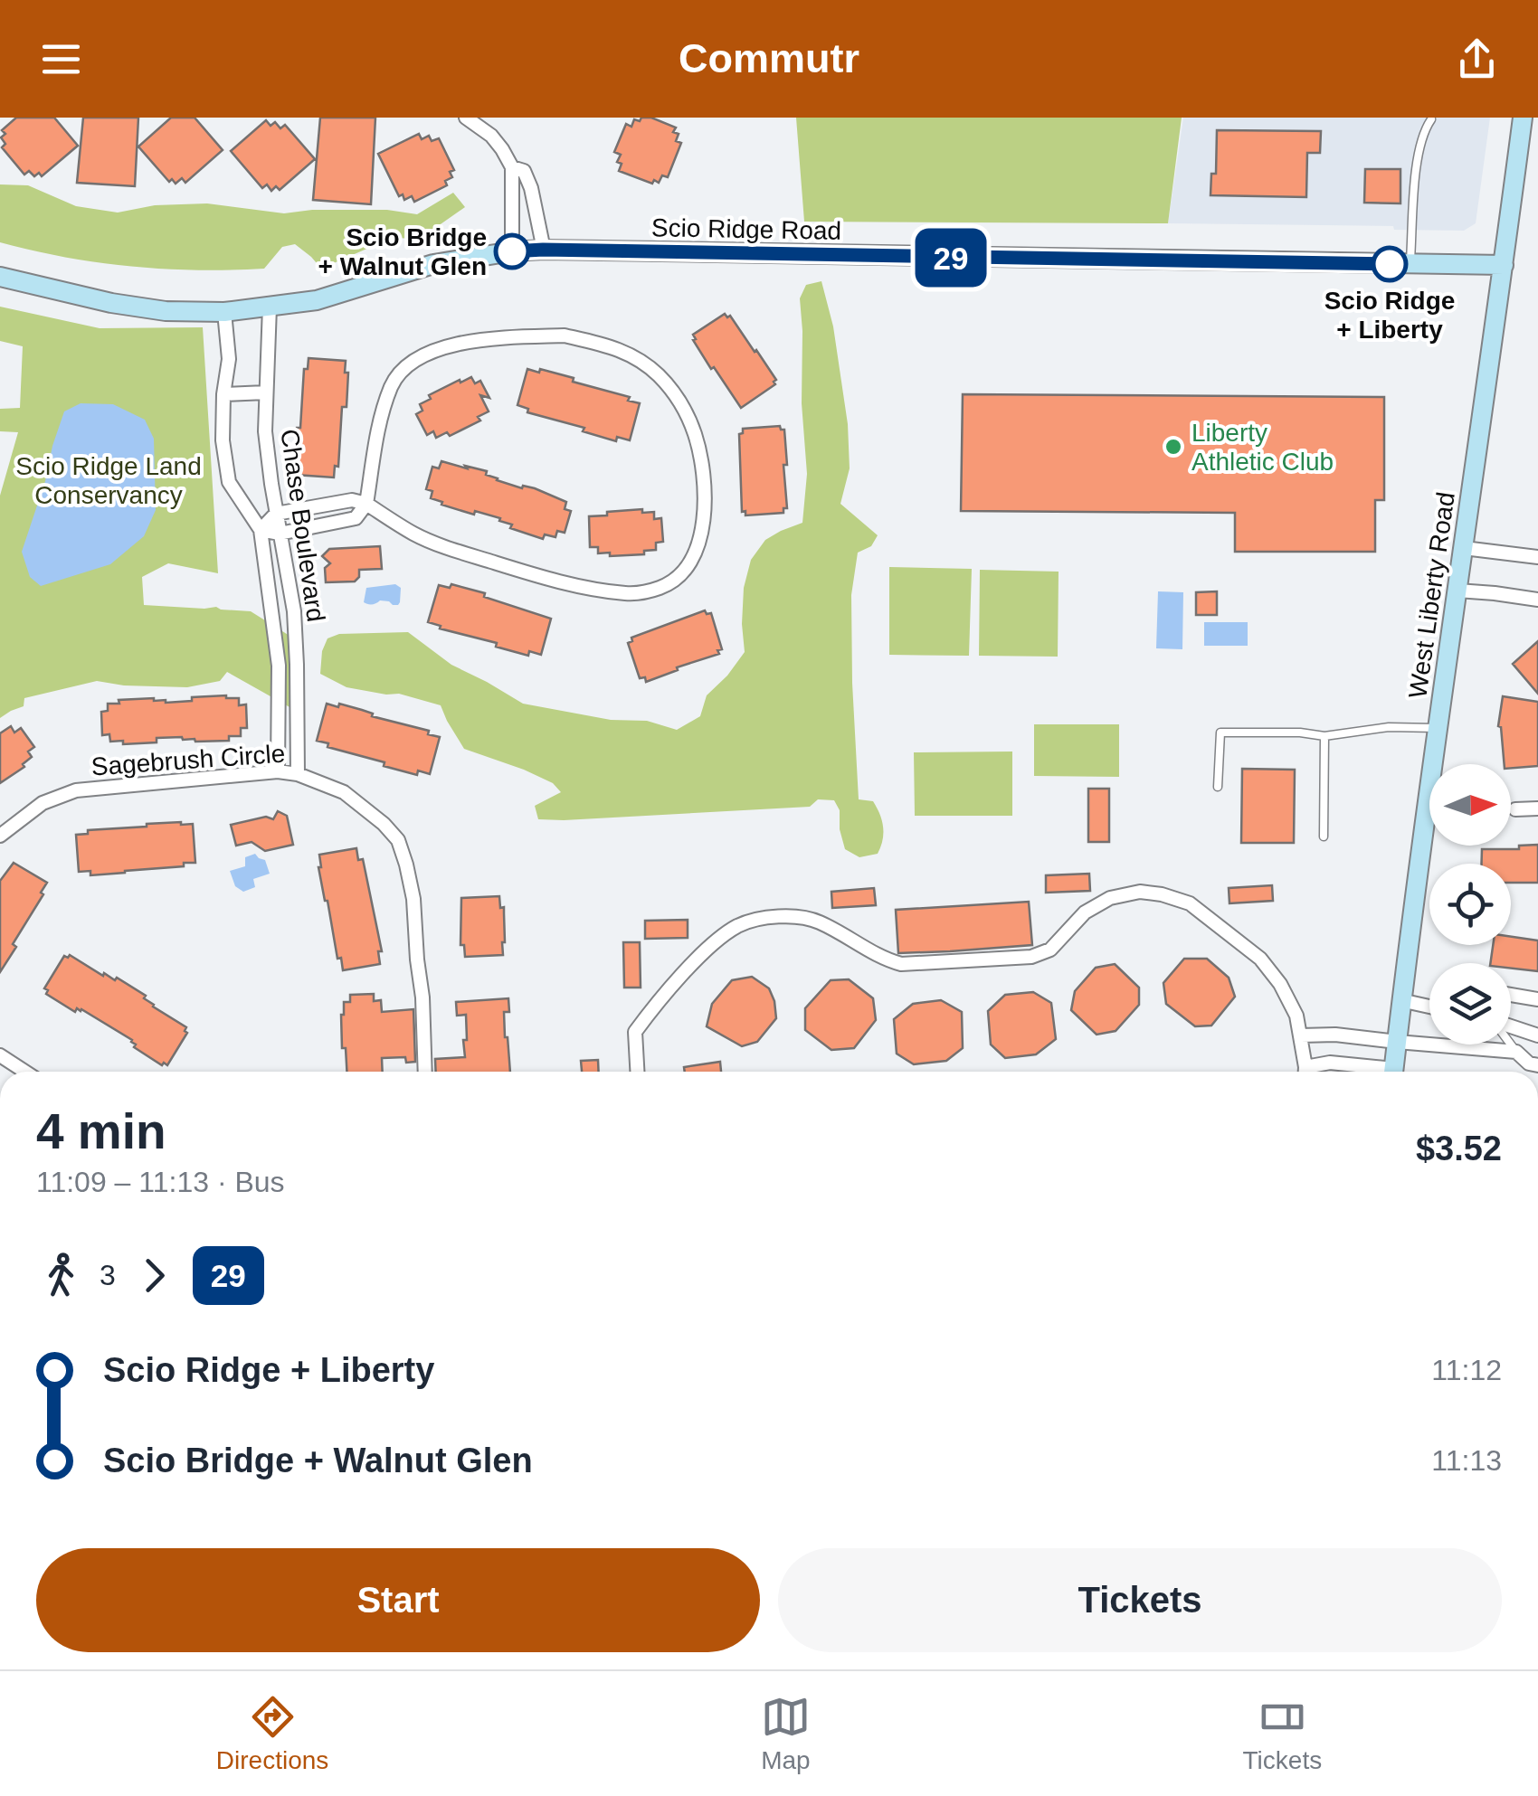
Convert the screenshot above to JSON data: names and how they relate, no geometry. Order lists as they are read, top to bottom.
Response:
{
  "streets": {
    "street": [
      "Scio Ridge Road",
      "Chase Boulevard",
      "West Liberty Road",
      "Sagebrush Circle"
    ]
  },
  "crossings": [
    ["Scio Ridge Road", "Chase Boulevard"],
    ["Scio Ridge Road", "West Liberty Road"],
    ["Chase Boulevard", "Sagebrush Circle"]
  ],
  "parks": ["Scio Ridge Land Conservancy"],
  "places": ["Scio Bridge + Walnut Glen", "Scio Ridge + Liberty", "Liberty Athletic Club"],
  "lines": ["bus line 29"],
  "north": "right",
  "page": {
    "header": "Commutr",
    "on_map": "29",
    "heading": ["4 min", "11:09 – 11:13 · Bus", "$3.52"],
    "legs": ["3", "29"],
    "list": [
      {
        "name": "Scio Ridge + Liberty",
        "value": "11:12"
      },
      {
        "name": "Scio Bridge + Walnut Glen",
        "value": "11:13"
      }
    ],
    "buttons": ["Start", "Tickets"],
    "tabs": ["Directions", "Map", "Tickets"]
  }
}
